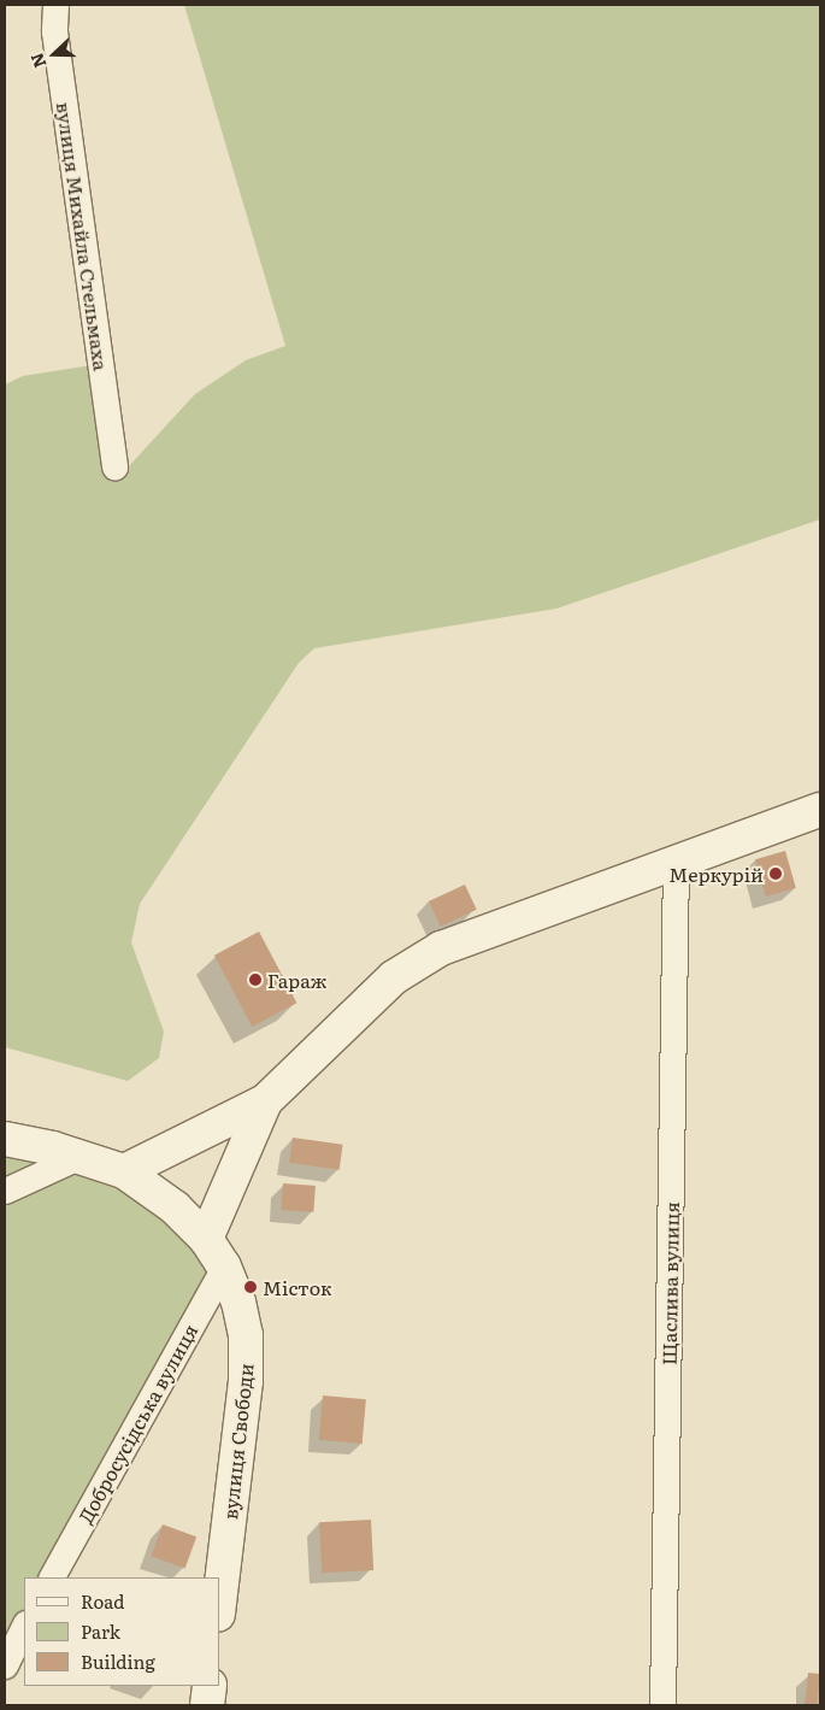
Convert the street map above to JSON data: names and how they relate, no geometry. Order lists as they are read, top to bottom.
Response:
{
  "streets": {
    "street": [
      "вулиця Михайла Стельмаха",
      "Щаслива вулиця",
      "Добросусідська вулиця",
      "вулиця Свободи"
    ]
  },
  "crossings": [
    ["Добросусідська вулиця", "вулиця Свободи"]
  ],
  "places": ["Меркурій", "Гараж", "Місток"],
  "legend": ["Road", "Park", "Building"],
  "north": "left"
}
